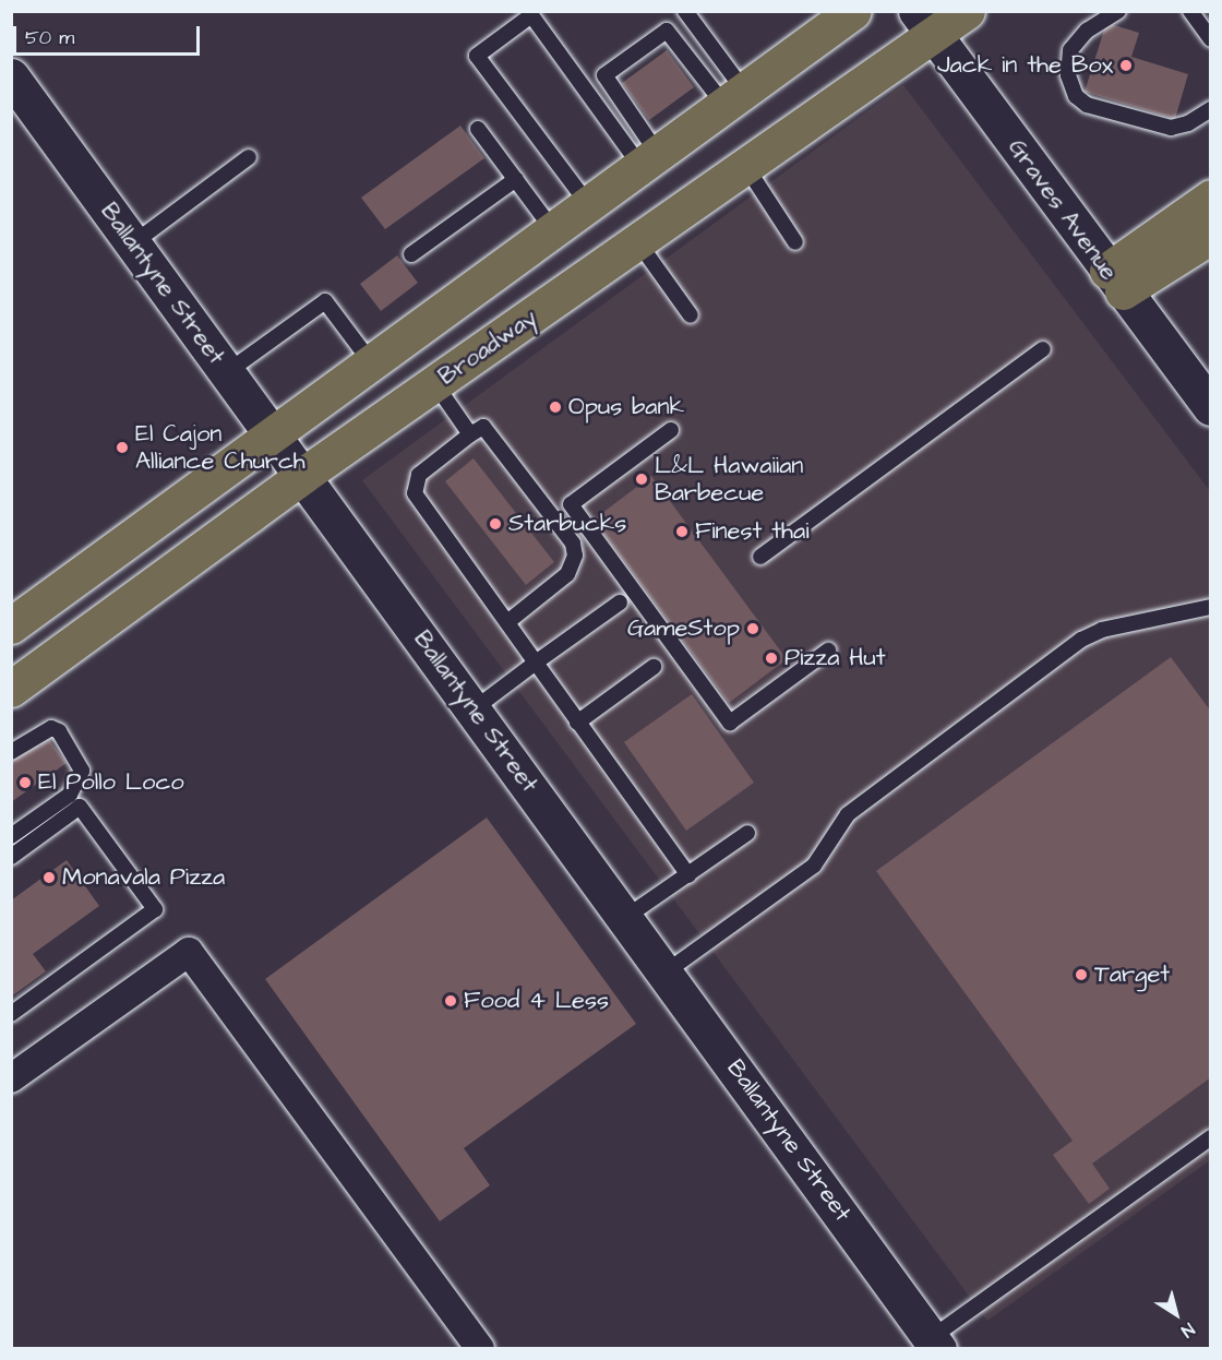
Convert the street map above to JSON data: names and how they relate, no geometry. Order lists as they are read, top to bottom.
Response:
{
  "streets": {
    "main road": ["Graves Avenue", "Ballantyne Street", "Broadway"]
  },
  "crossings": [
    ["Graves Avenue", "Broadway"],
    ["Ballantyne Street", "Broadway"]
  ],
  "places": [
    "Jack in the Box",
    "Opus bank",
    "El Cajon Alliance Church",
    "L&L Hawaiian Barbecue",
    "Starbucks",
    "Finest thai",
    "GameStop",
    "Pizza Hut",
    "El Pollo Loco",
    "Monavala Pizza",
    "Target",
    "Food 4 Less"
  ],
  "scale_bar": "50 m",
  "north": "bottom right"
}
